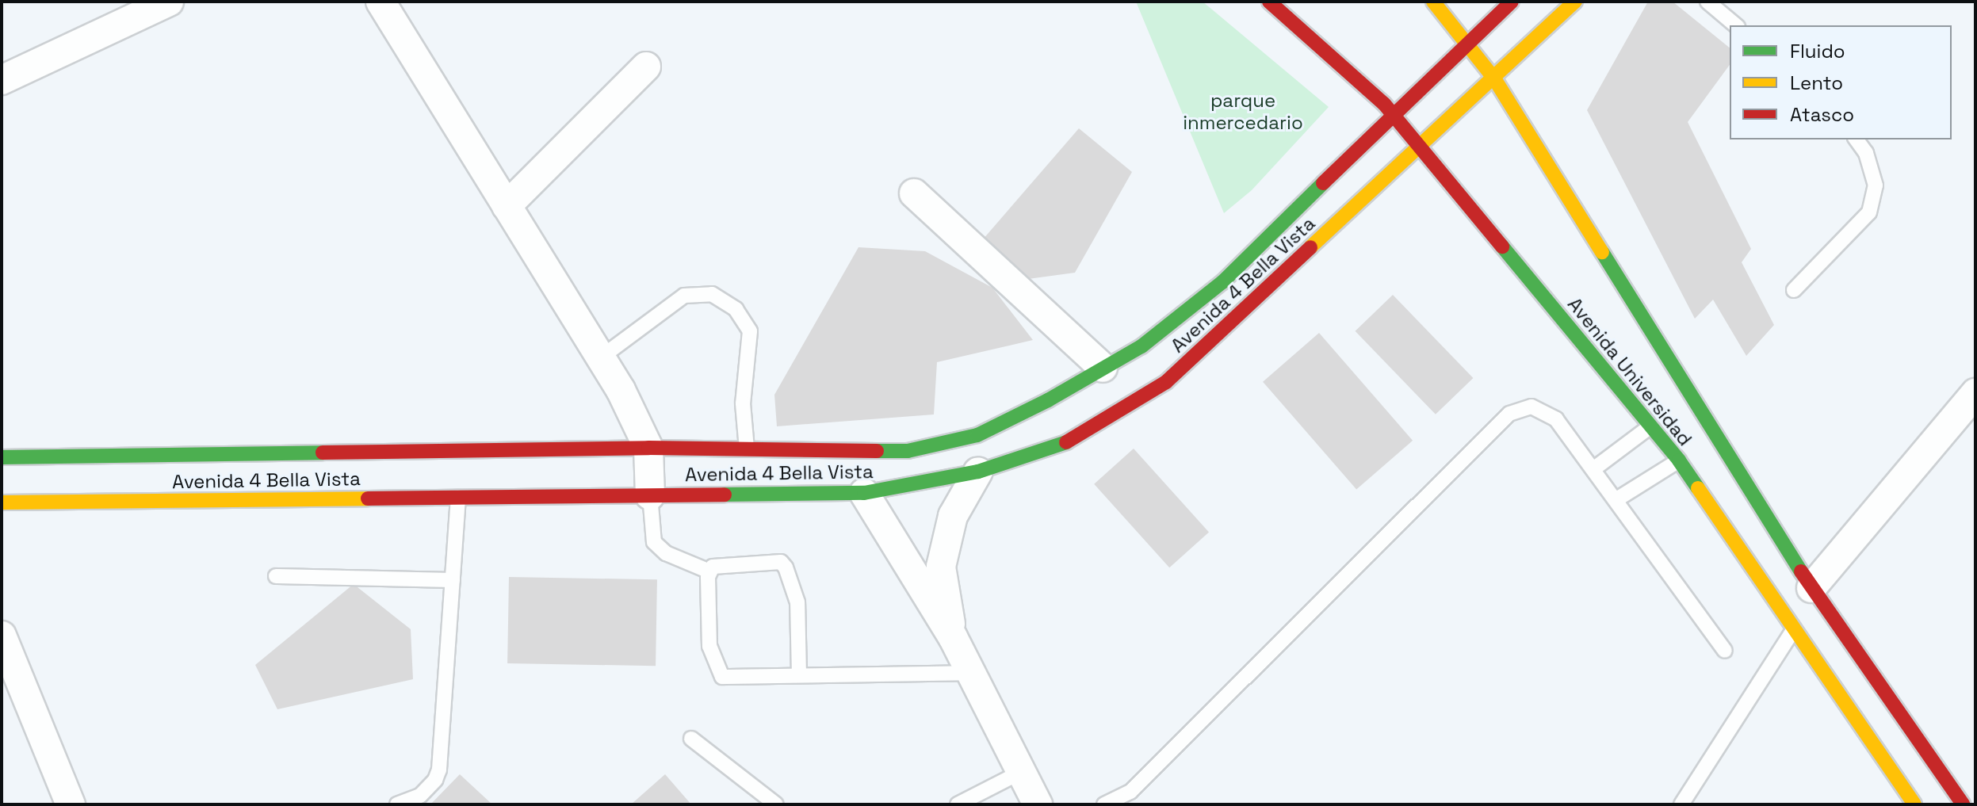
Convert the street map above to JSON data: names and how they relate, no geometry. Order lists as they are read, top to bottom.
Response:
{
  "streets": {
    "street": ["Avenida 4 Bella Vista", "Avenida Universidad"]
  },
  "crossings": [
    ["Avenida 4 Bella Vista", "Avenida Universidad"]
  ],
  "parks": ["parque inmercedario"],
  "legend": ["Fluido", "Lento", "Atasco"]
}
